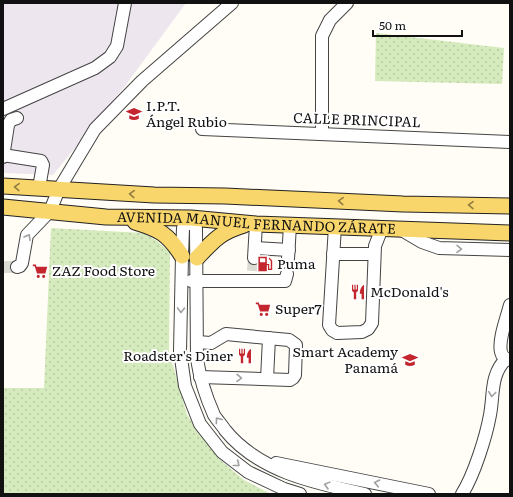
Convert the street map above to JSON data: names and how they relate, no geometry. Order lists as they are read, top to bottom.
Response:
{
  "streets": {
    "main road": ["AVENIDA MANUEL FERNANDO ZÁRATE"],
    "street": ["CALLE PRINCIPAL"]
  },
  "places": {
    "school or university": ["I.P.T. Ángel Rubio", "Smart Academy Panamá"],
    "fuel station": ["Puma"],
    "supermarket": ["ZAZ Food Store", "Super7"],
    "restaurant": ["McDonald's", "Roadster's Diner"]
  },
  "scale_bar": "50 m"
}
